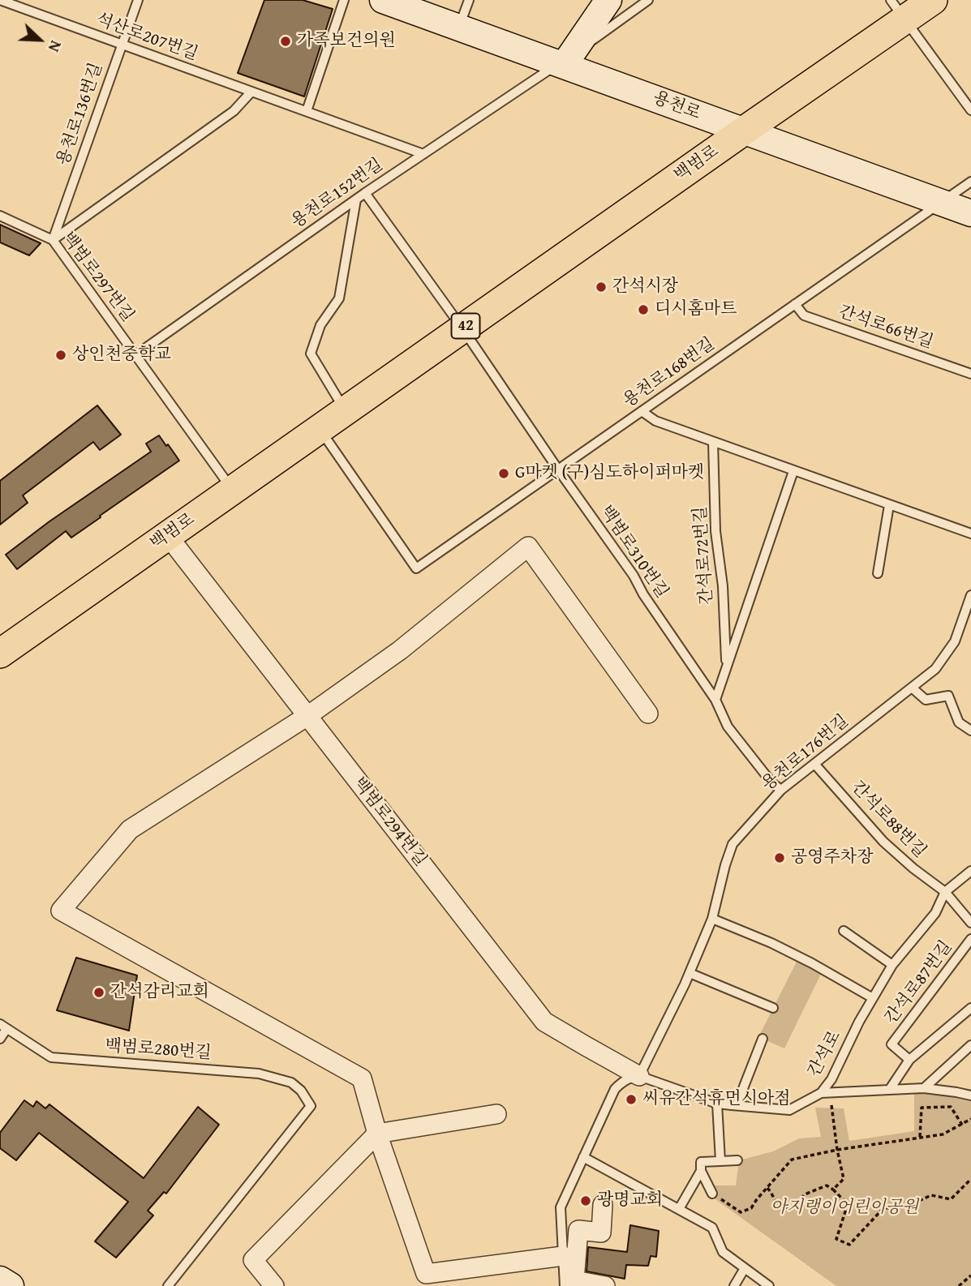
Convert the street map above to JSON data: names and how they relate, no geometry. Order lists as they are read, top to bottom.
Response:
{
  "streets": {
    "main road": ["백범로", "42"],
    "street": ["용천로", "백범로294번길"],
    "lane": [
      "석산로207번길",
      "용천로136번길",
      "용천로152번길",
      "백범로297번길",
      "간석로66번길",
      "용천로168번길",
      "백범로310번길",
      "간석로72번길",
      "용천로176번길",
      "간석로88번길",
      "간석로87번길",
      "백범로280번길",
      "간석로"
    ]
  },
  "crossings": [
    ["석산로207번길", "용천로136번길"],
    ["석산로207번길", "용천로152번길"],
    ["용천로", "백범로"],
    ["용천로", "용천로152번길"],
    ["용천로", "용천로168번길"],
    ["용천로136번길", "백범로297번길"],
    ["백범로", "백범로297번길"],
    ["백범로", "용천로168번길"],
    ["백범로", "백범로310번길"],
    ["백범로", "백범로294번길"],
    ["용천로152번길", "백범로297번길"],
    ["간석로66번길", "용천로168번길"],
    ["용천로168번길", "백범로310번길"],
    ["백범로310번길", "간석로72번길"],
    ["백범로310번길", "용천로176번길"],
    ["용천로176번길", "간석로88번길"],
    ["용천로176번길", "백범로294번길"],
    ["용천로176번길", "간석로"],
    ["간석로88번길", "간석로"],
    ["백범로294번길", "간석로"]
  ],
  "parks": ["아지랭이어린이공원"],
  "places": [
    "가족보건의원",
    "간석시장",
    "디시홈마트",
    "상인천중학교",
    "G마켓 (구)심도하이퍼마켓",
    "공영주차장",
    "간석감리교회",
    "씨유간석휴먼시아점",
    "광명교회"
  ],
  "north": "bottom right"
}
